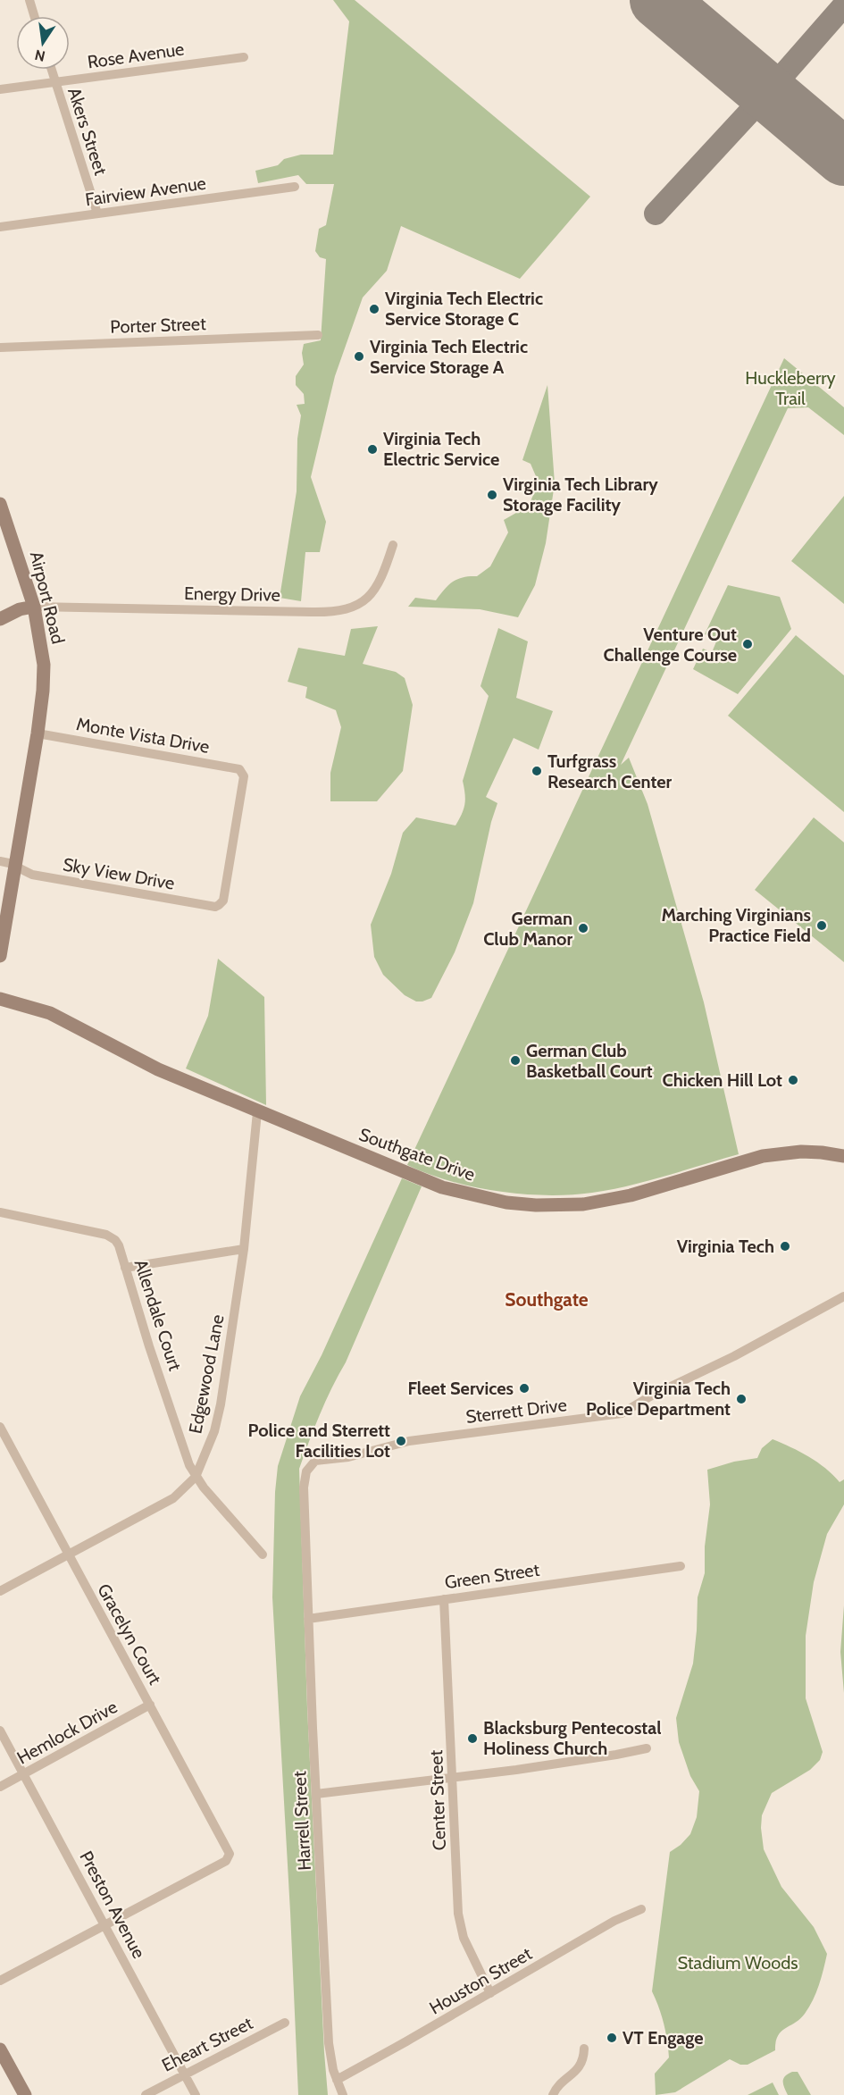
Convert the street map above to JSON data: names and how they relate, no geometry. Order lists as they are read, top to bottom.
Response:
{
  "streets": {
    "street": [
      "Rose Avenue",
      "Akers Street",
      "Fairview Avenue",
      "Porter Street",
      "Energy Drive",
      "Airport Road",
      "Monte Vista Drive",
      "Sky View Drive",
      "Southgate Drive",
      "Allendale Court",
      "Edgewood Lane",
      "Sterrett Drive",
      "Green Street",
      "Gracelyn Court",
      "Hemlock Drive",
      "Center Street",
      "Harrell Street",
      "Preston Avenue",
      "Houston Street",
      "Eheart Street"
    ]
  },
  "crossings": [
    ["Rose Avenue", "Akers Street"],
    ["Akers Street", "Fairview Avenue"],
    ["Energy Drive", "Airport Road"],
    ["Airport Road", "Monte Vista Drive"],
    ["Airport Road", "Sky View Drive"],
    ["Monte Vista Drive", "Sky View Drive"],
    ["Southgate Drive", "Edgewood Lane"],
    ["Allendale Court", "Edgewood Lane"],
    ["Edgewood Lane", "Gracelyn Court"],
    ["Sterrett Drive", "Harrell Street"],
    ["Green Street", "Center Street"],
    ["Green Street", "Harrell Street"],
    ["Gracelyn Court", "Hemlock Drive"],
    ["Gracelyn Court", "Preston Avenue"],
    ["Hemlock Drive", "Preston Avenue"],
    ["Center Street", "Houston Street"],
    ["Harrell Street", "Houston Street"],
    ["Preston Avenue", "Eheart Street"]
  ],
  "districts": ["Southgate"],
  "parks": ["Huckleberry Trail", "Stadium Woods"],
  "places": [
    "Virginia Tech Electric Service Storage C",
    "Virginia Tech Electric Service Storage A",
    "Virginia Tech Electric Service",
    "Virginia Tech Library Storage Facility",
    "Venture Out Challenge Course",
    "Turfgrass Research Center",
    "Marching Virginians Practice Field",
    "German Club Manor",
    "German Club Basketball Court",
    "Chicken Hill Lot",
    "Virginia Tech",
    "Fleet Services",
    "Virginia Tech Police Department",
    "Police and Sterrett Facilities Lot",
    "Blacksburg Pentecostal Holiness Church",
    "VT Engage"
  ],
  "north": "bottom"
}
